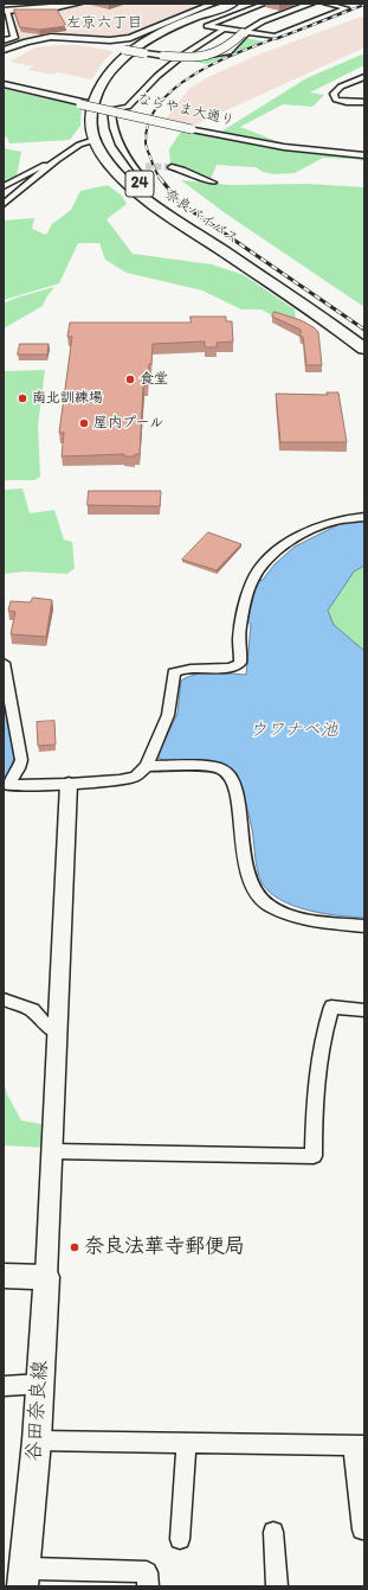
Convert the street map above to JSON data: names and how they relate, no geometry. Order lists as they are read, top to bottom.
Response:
{
  "streets": {
    "highway": ["24", "奈良バイパス"],
    "main road": ["谷田奈良線"],
    "street": ["ならやま大通り"]
  },
  "crossings": [
    ["ならやま大通り", "24"],
    ["ならやま大通り", "奈良バイパス"],
    ["24", "奈良バイパス"]
  ],
  "districts": ["左京六丁目"],
  "water": ["ウワナベ池"],
  "places": [
    "食堂",
    "南北訓練場",
    "屋内プール",
    "奈良法華寺郵便局"
  ]
}
